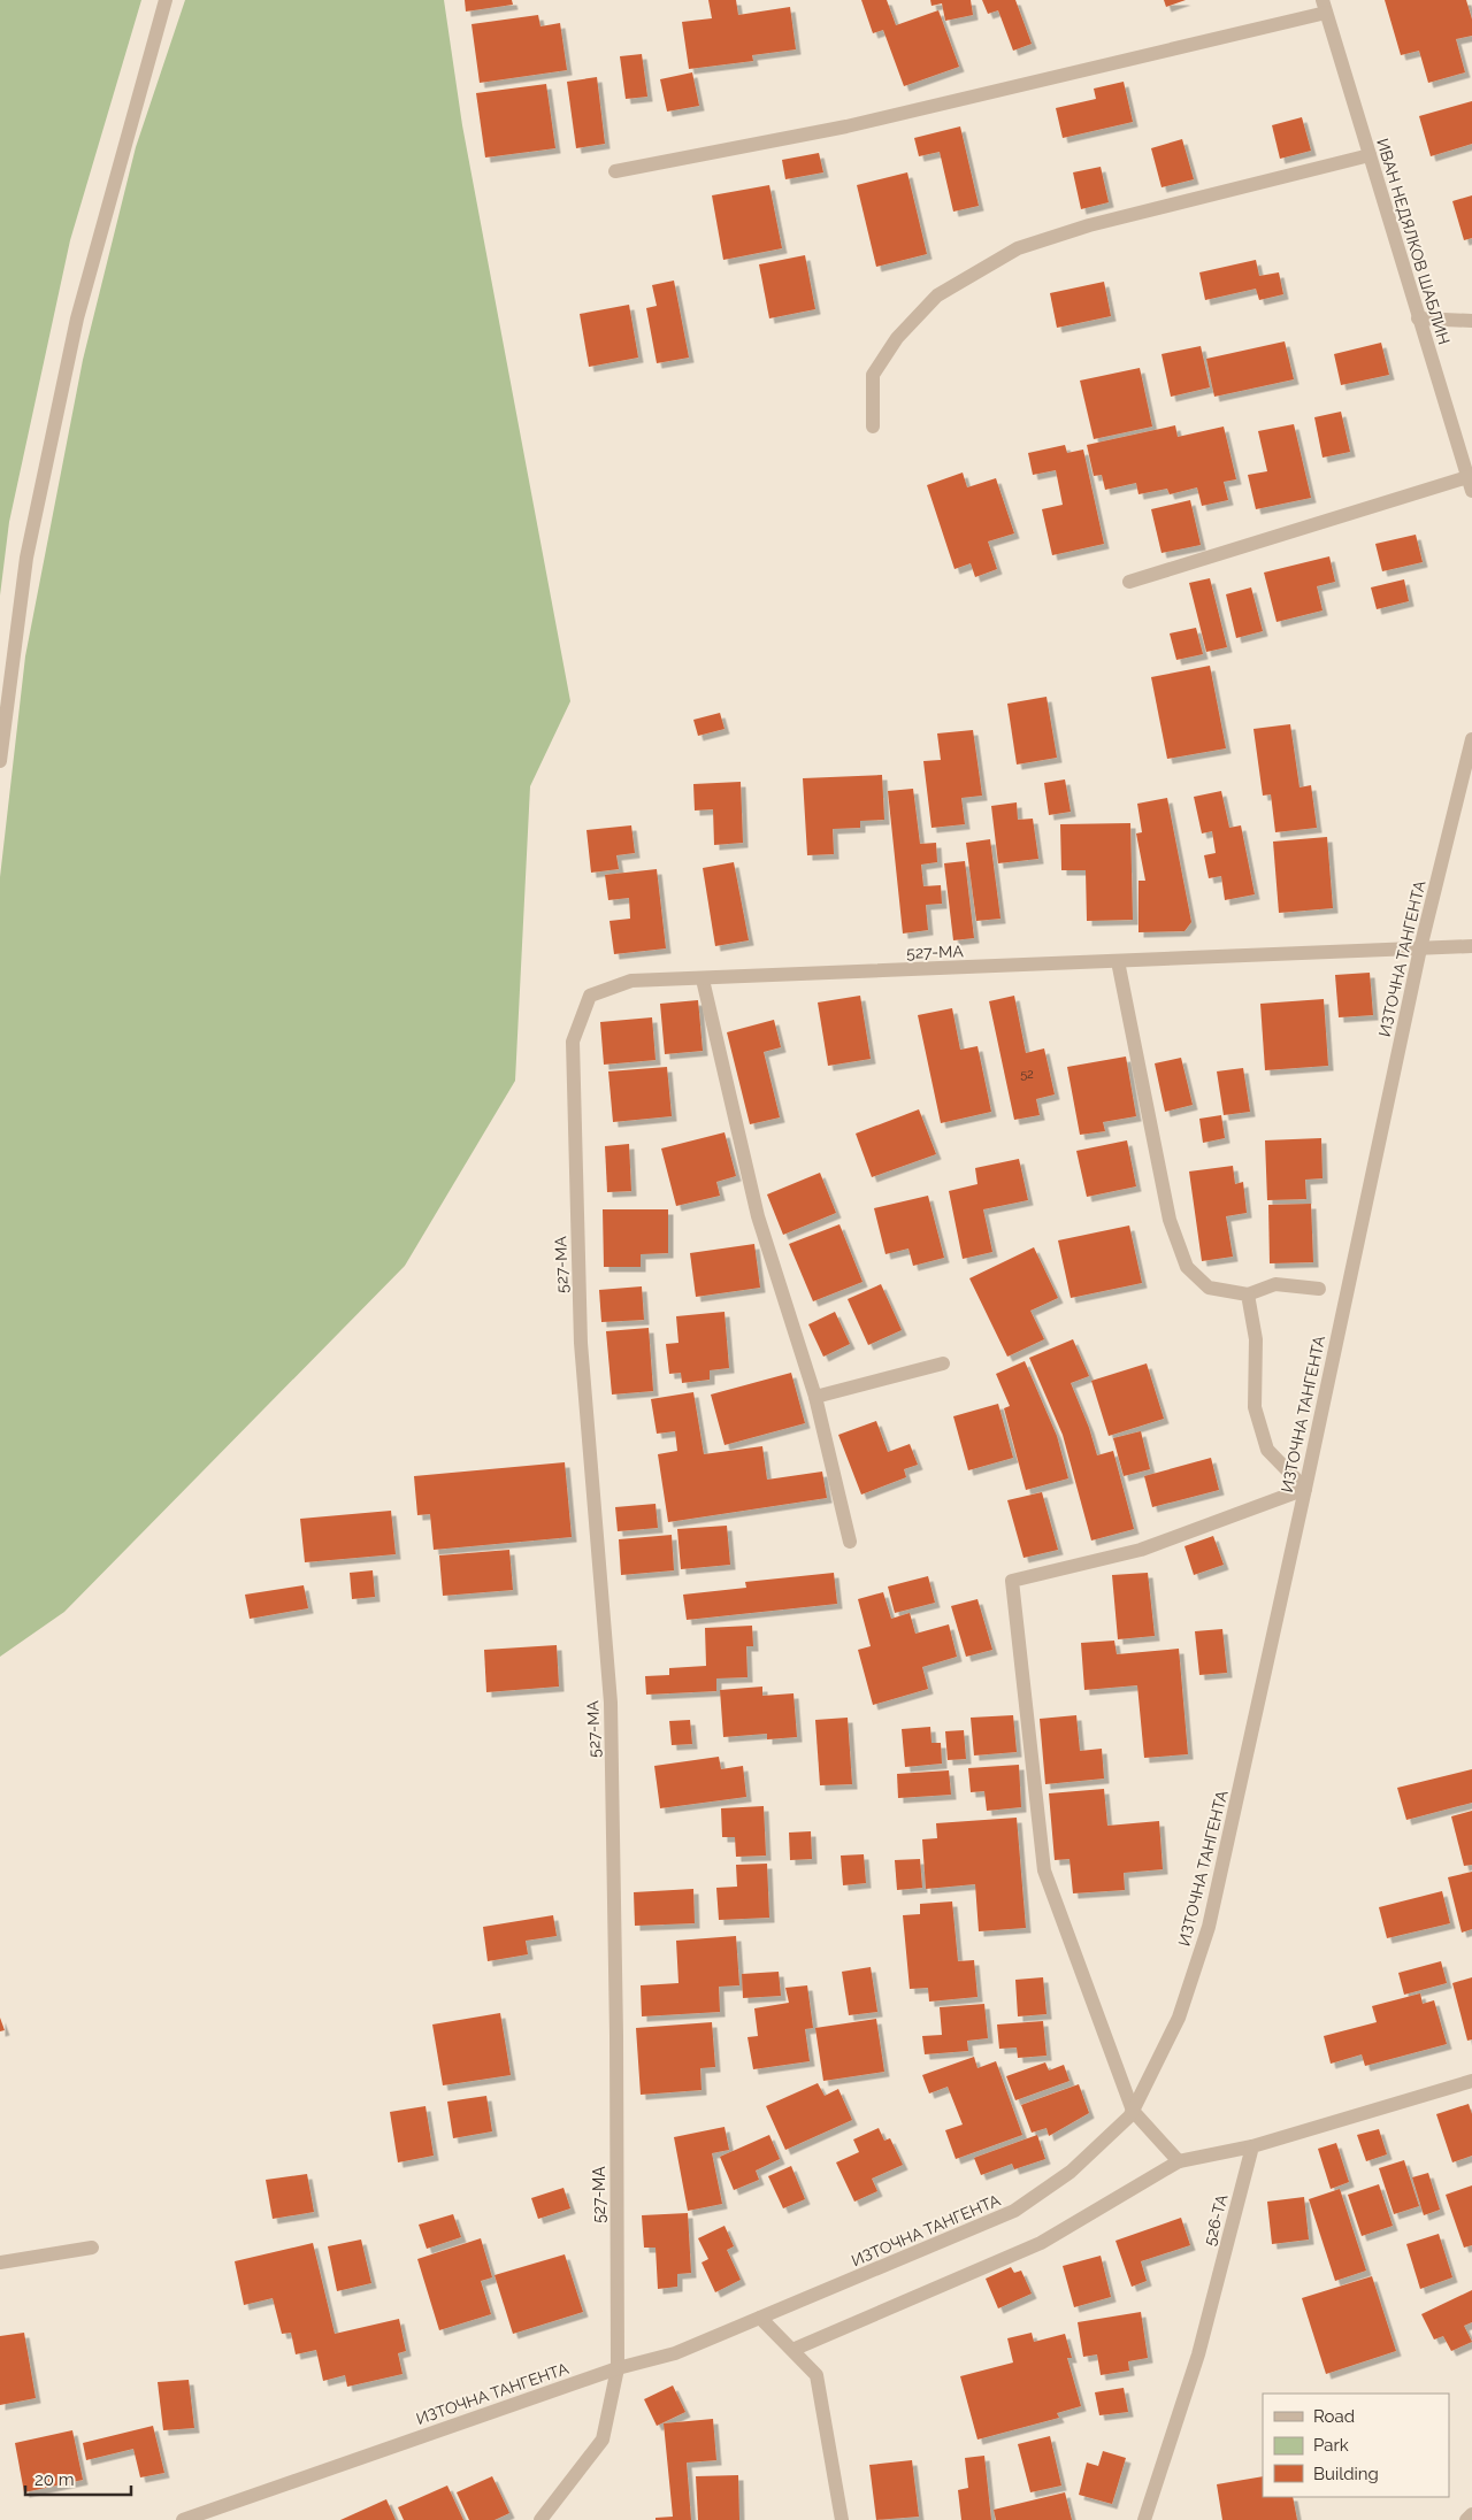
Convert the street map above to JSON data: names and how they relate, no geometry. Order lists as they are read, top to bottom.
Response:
{
  "streets": {
    "street": [
      "ИВАН НЕДЯЛКОВ ШАБЛИН",
      "527-МА",
      "ИЗТОЧНА ТАНГЕНТА",
      "526-ТА"
    ]
  },
  "crossings": [
    ["527-МА", "ИЗТОЧНА ТАНГЕНТА"]
  ],
  "house_numbers": ["52"],
  "legend": ["Road", "Park", "Building"],
  "scale_bar": "20 m"
}
